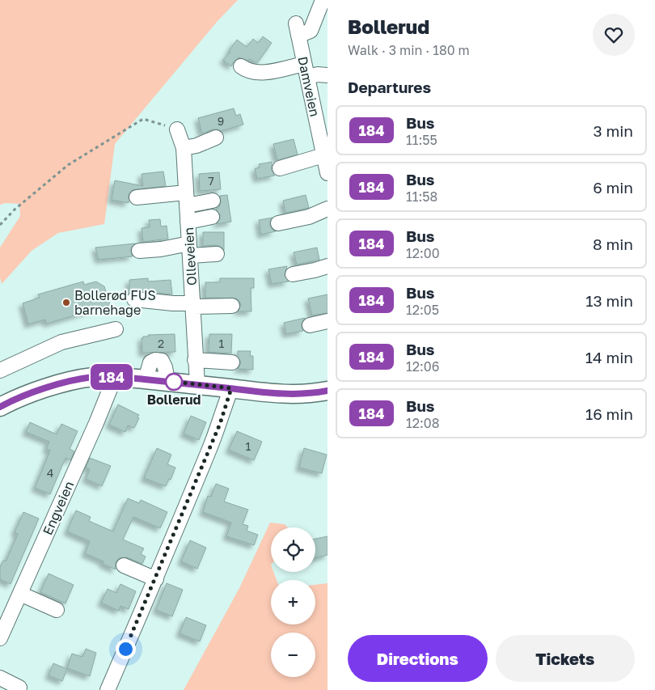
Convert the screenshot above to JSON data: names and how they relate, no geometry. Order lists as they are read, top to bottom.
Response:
{
  "streets": {
    "street": ["Damveien", "Olleveien", "Engveien"]
  },
  "places": ["Bollerød FUS barnehage", "Bollerud"],
  "lines": ["bus line 184"],
  "house_numbers": [
    "9",
    "7",
    "2",
    "1",
    "1",
    "4"
  ],
  "page": {
    "on_map": "184",
    "heading": [
      ["Bollerud", "Walk · 3 min · 180 m"],
      "Departures"
    ],
    "list": [
      {
        "mark": "184",
        "name": "Bus",
        "note": "11:55",
        "value": "3 min"
      },
      {
        "mark": "184",
        "name": "Bus",
        "note": "11:58",
        "value": "6 min"
      },
      {
        "mark": "184",
        "name": "Bus",
        "note": "12:00",
        "value": "8 min"
      },
      {
        "mark": "184",
        "name": "Bus",
        "note": "12:05",
        "value": "13 min"
      },
      {
        "mark": "184",
        "name": "Bus",
        "note": "12:06",
        "value": "14 min"
      },
      {
        "mark": "184",
        "name": "Bus",
        "note": "12:08",
        "value": "16 min"
      }
    ],
    "map_buttons": ["+", "−"],
    "buttons": ["Directions", "Tickets"]
  }
}
